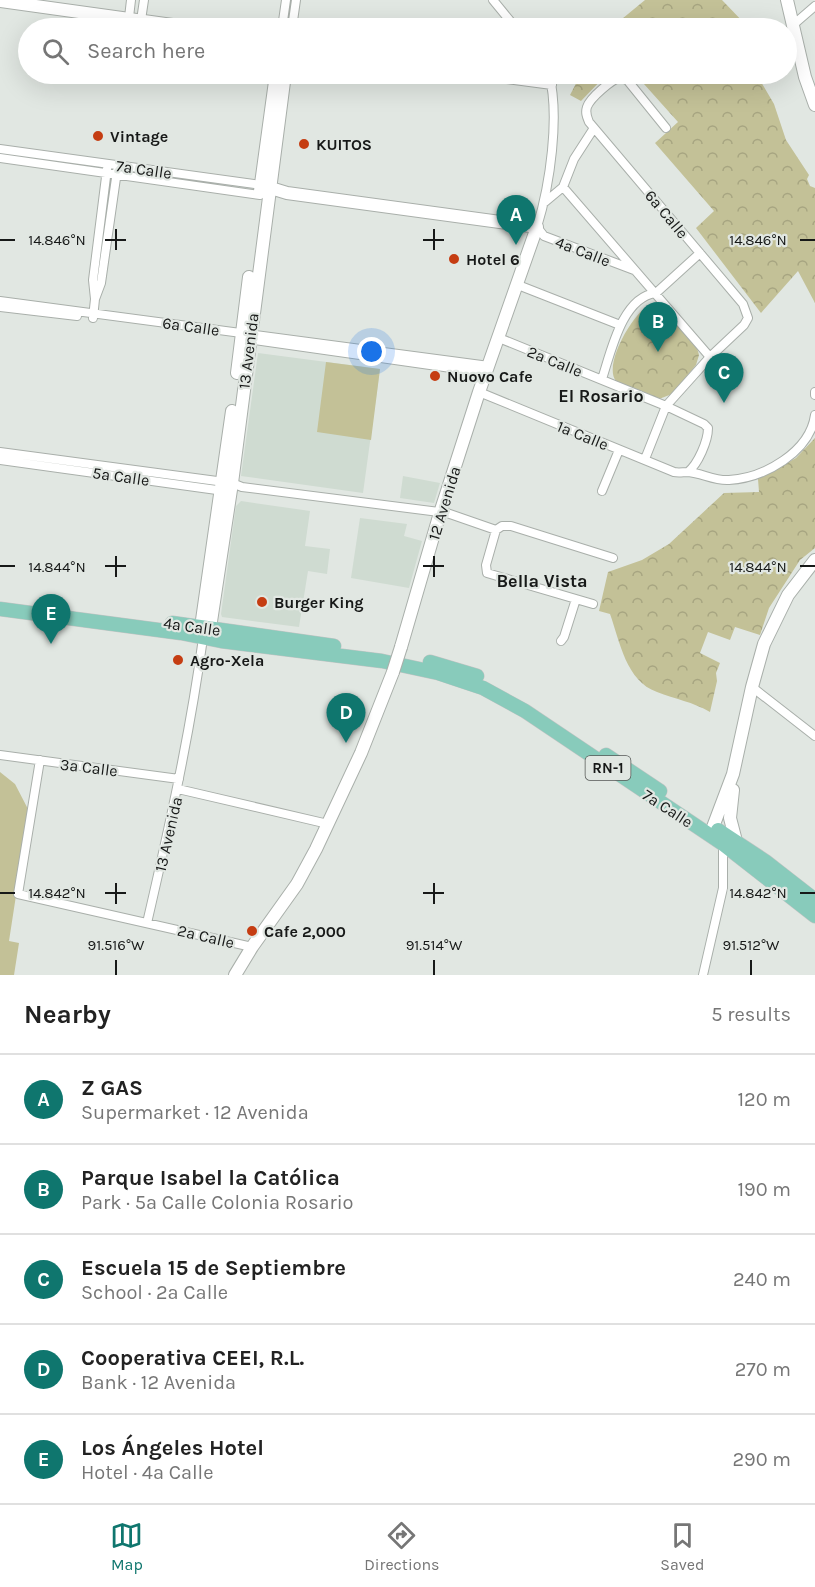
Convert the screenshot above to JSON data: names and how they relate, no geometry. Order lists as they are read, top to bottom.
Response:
{
  "streets": {
    "main road": ["7a Calle", "4a Calle", "RN-1"],
    "street": [
      "6a Calle",
      "13 Avenida",
      "2a Calle",
      "1a Calle",
      "5a Calle",
      "12 Avenida",
      "3a Calle"
    ]
  },
  "crossings": [
    ["7a Calle", "4a Calle"],
    ["7a Calle", "13 Avenida"],
    ["7a Calle", "12 Avenida"],
    ["6a Calle", "13 Avenida"],
    ["6a Calle", "12 Avenida"],
    ["4a Calle", "13 Avenida"],
    ["4a Calle", "12 Avenida"],
    ["13 Avenida", "2a Calle"],
    ["13 Avenida", "5a Calle"],
    ["13 Avenida", "3a Calle"],
    ["2a Calle", "1a Calle"],
    ["2a Calle", "12 Avenida"],
    ["2a Calle", "3a Calle"],
    ["1a Calle", "12 Avenida"],
    ["5a Calle", "12 Avenida"]
  ],
  "districts": ["El Rosario", "Bella Vista"],
  "places": [
    "Vintage",
    "KUITOS",
    "Hotel 6",
    "Nuovo Cafe",
    "Burger King",
    "Agro-Xela",
    "Cafe 2,000"
  ],
  "page": {
    "search": "Search here",
    "pins": [
      "A",
      "B",
      "C",
      "E",
      "D"
    ],
    "heading": ["Nearby", "5 results"],
    "list": [
      {
        "mark": "A",
        "name": "Z GAS",
        "note": "Supermarket · 12 Avenida",
        "value": "120 m"
      },
      {
        "mark": "B",
        "name": "Parque Isabel la Católica",
        "note": "Park · 5a Calle Colonia Rosario",
        "value": "190 m"
      },
      {
        "mark": "C",
        "name": "Escuela 15 de Septiembre",
        "note": "School · 2a Calle",
        "value": "240 m"
      },
      {
        "mark": "D",
        "name": "Cooperativa CEEI, R.L.",
        "note": "Bank · 12 Avenida",
        "value": "270 m"
      },
      {
        "mark": "E",
        "name": "Los Ángeles Hotel",
        "note": "Hotel · 4a Calle",
        "value": "290 m"
      }
    ],
    "nav": ["Map", "Directions", "Saved"]
  },
  "coordinates": [
    "14.846°N",
    "14.844°N",
    "14.842°N",
    "91.516°W",
    "91.514°W",
    "91.512°W"
  ]
}
